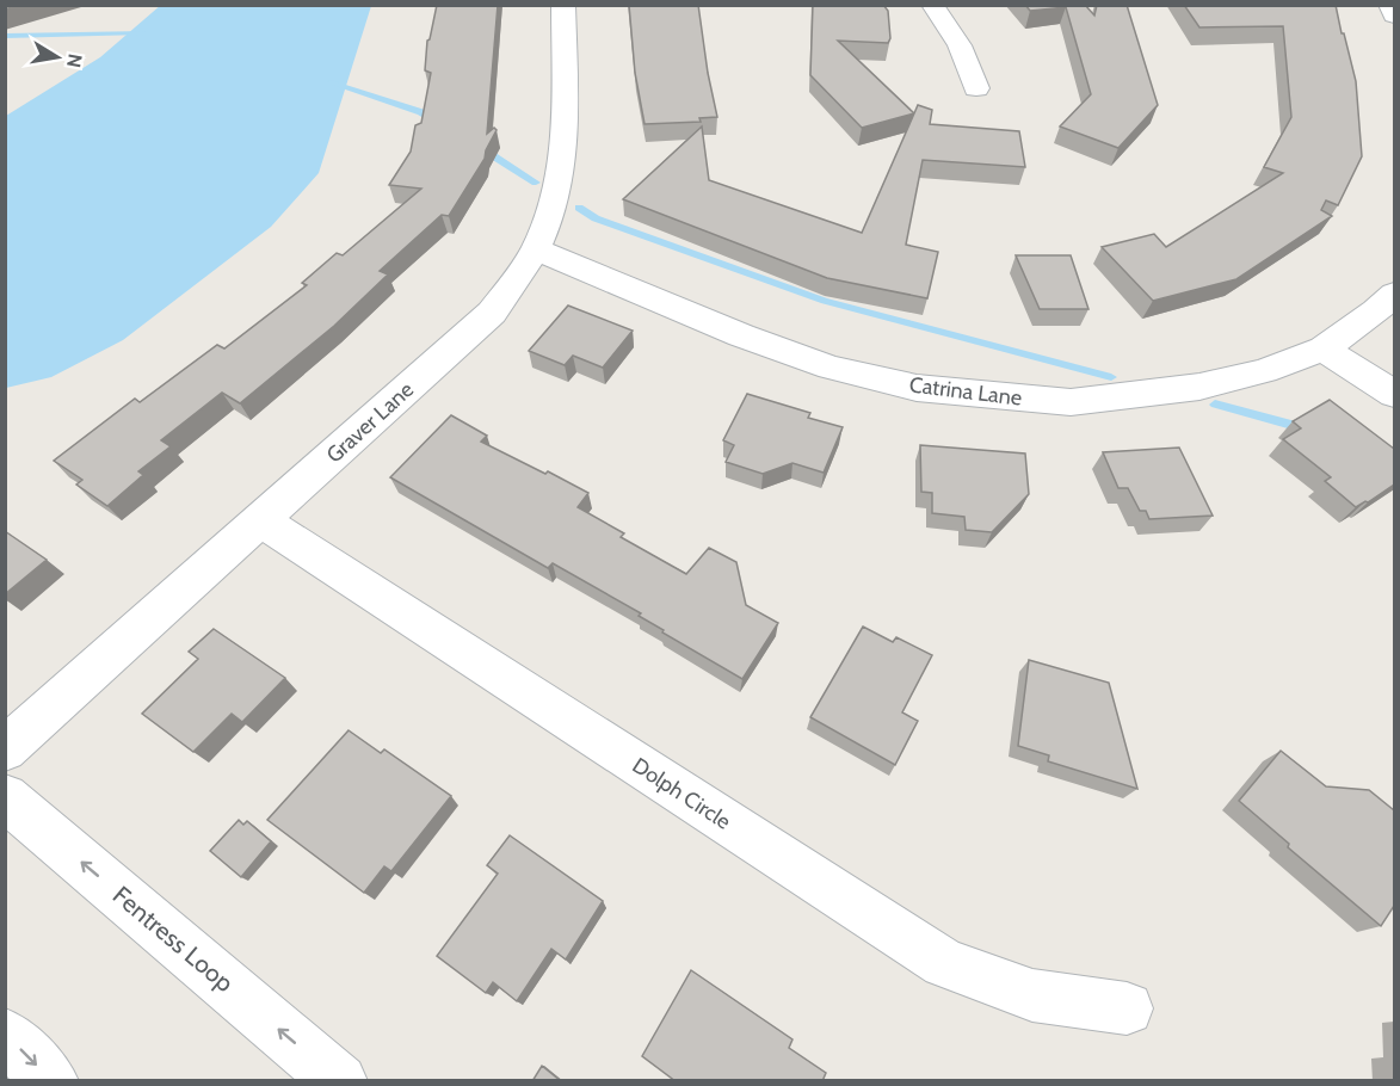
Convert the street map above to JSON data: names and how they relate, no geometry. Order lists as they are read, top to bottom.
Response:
{
  "streets": {
    "street": [
      "Catrina Lane",
      "Graver Lane",
      "Dolph Circle",
      "Fentress Loop"
    ]
  },
  "crossings": [
    ["Catrina Lane", "Graver Lane"],
    ["Graver Lane", "Dolph Circle"]
  ],
  "one_way": ["Fentress Loop"],
  "north": "right"
}
